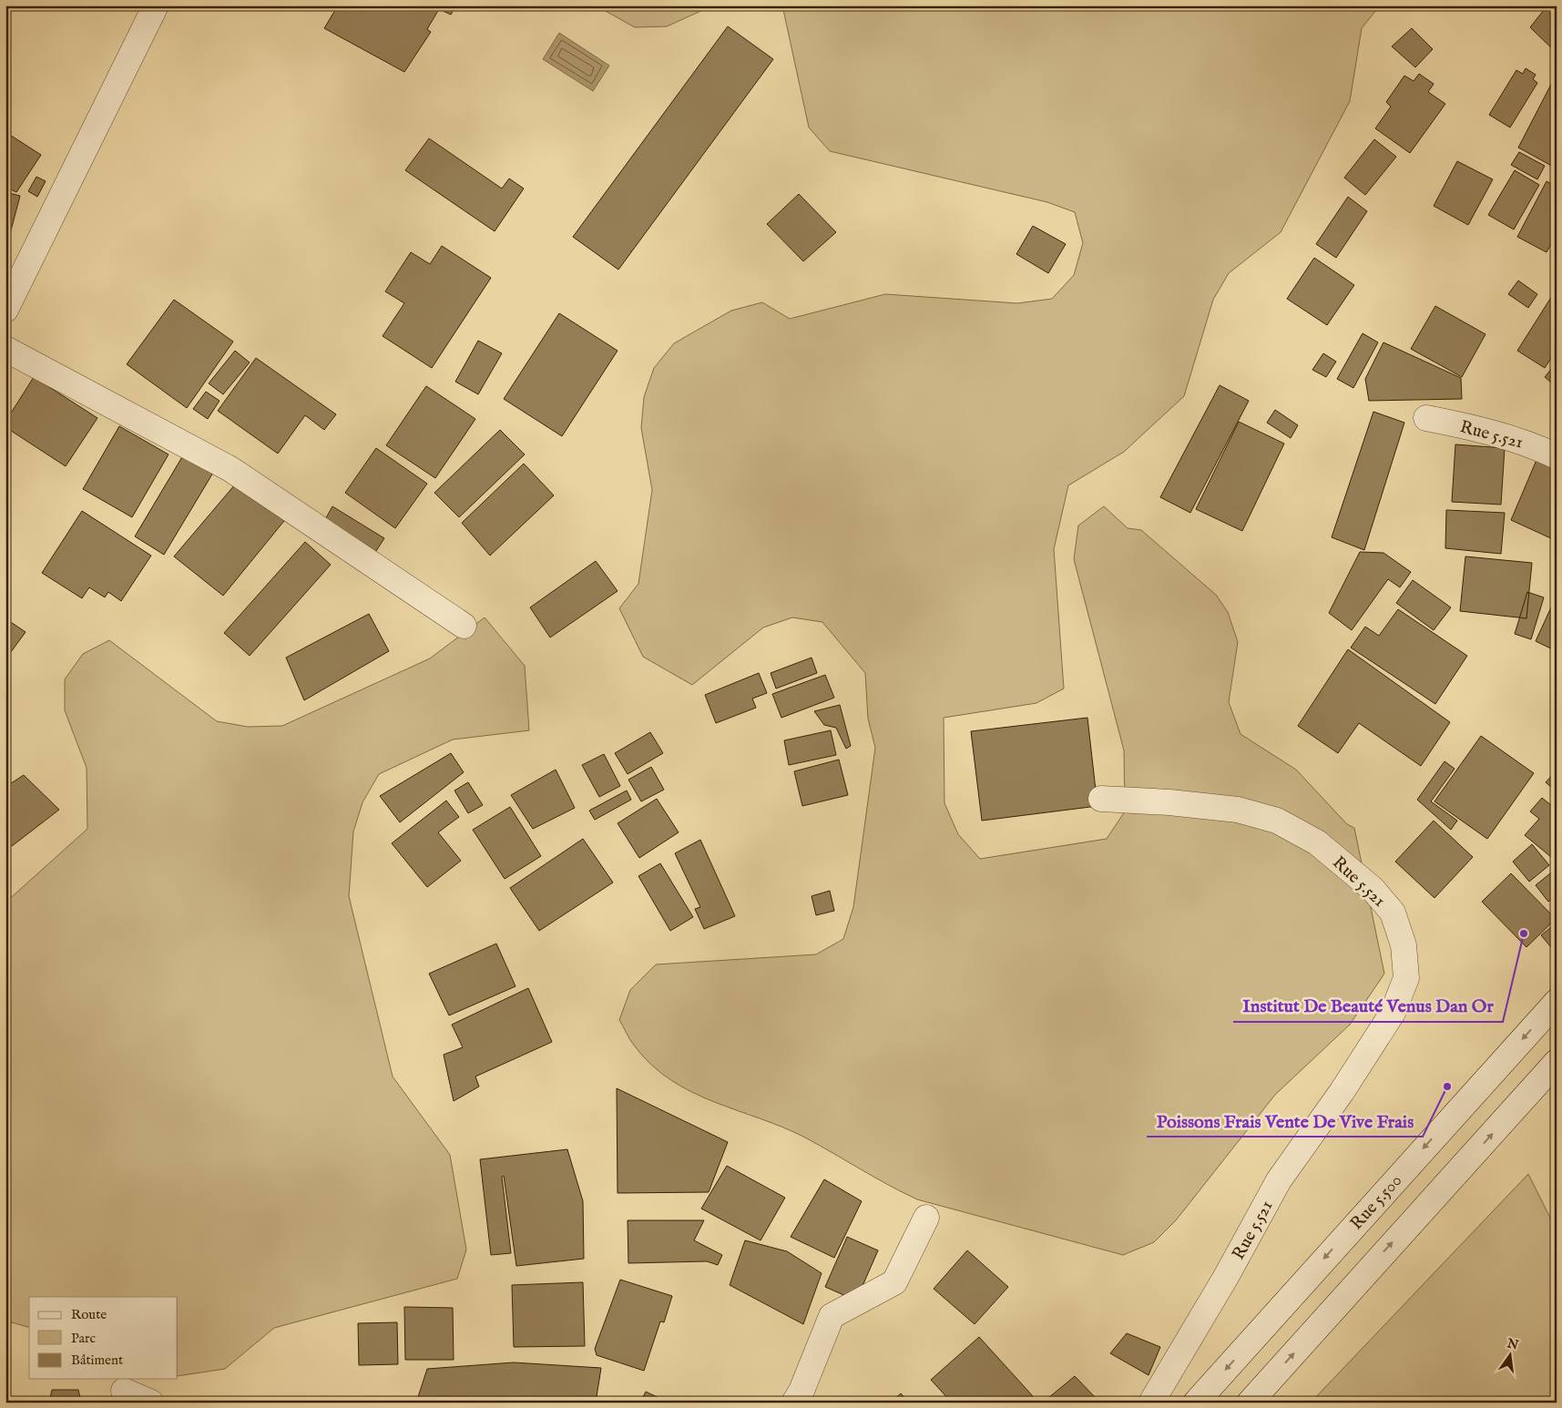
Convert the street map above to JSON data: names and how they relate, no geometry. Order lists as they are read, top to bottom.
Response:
{
  "streets": {
    "street": ["Rue 5.521", "Rue 5.500"]
  },
  "places": ["Institut De Beauté Venus Dan Or", "Poissons Frais Vente De Vive Frais"],
  "legend": ["Route", "Parc", "Bâtiment"],
  "north": "top"
}
